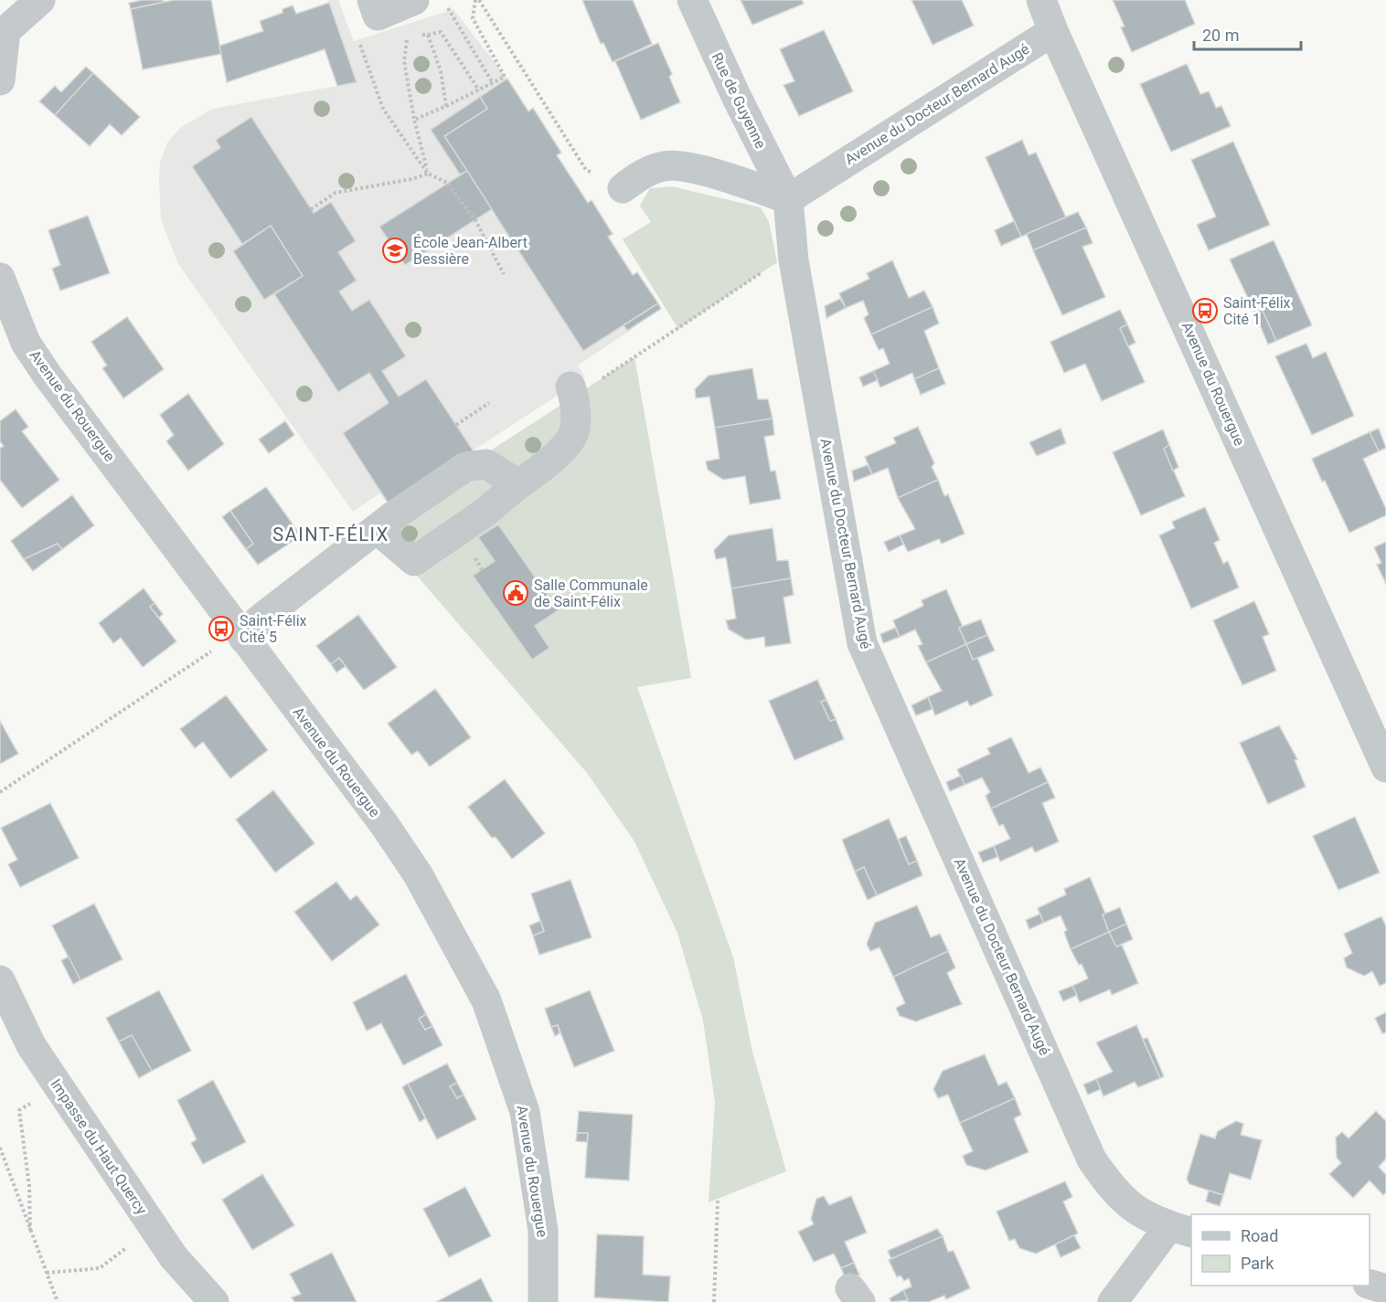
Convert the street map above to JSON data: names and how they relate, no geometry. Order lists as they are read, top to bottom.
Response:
{
  "streets": {
    "street": [
      "Rue de Guyenne",
      "Avenue du Docteur Bernard Augé",
      "Avenue du Rouergue",
      "Impasse du Haut Quercy"
    ]
  },
  "crossings": [
    ["Rue de Guyenne", "Avenue du Docteur Bernard Augé"],
    ["Avenue du Docteur Bernard Augé", "Avenue du Rouergue"]
  ],
  "districts": ["SAINT-FÉLIX"],
  "places": {
    "school or university": ["École Jean-Albert Bessière"],
    "bus stop": ["Saint-Félix Cité 1", "Saint-Félix Cité 5"],
    "public building": ["Salle Communale de Saint-Félix"]
  },
  "legend": ["Road", "Park"],
  "scale_bar": "20 m"
}
